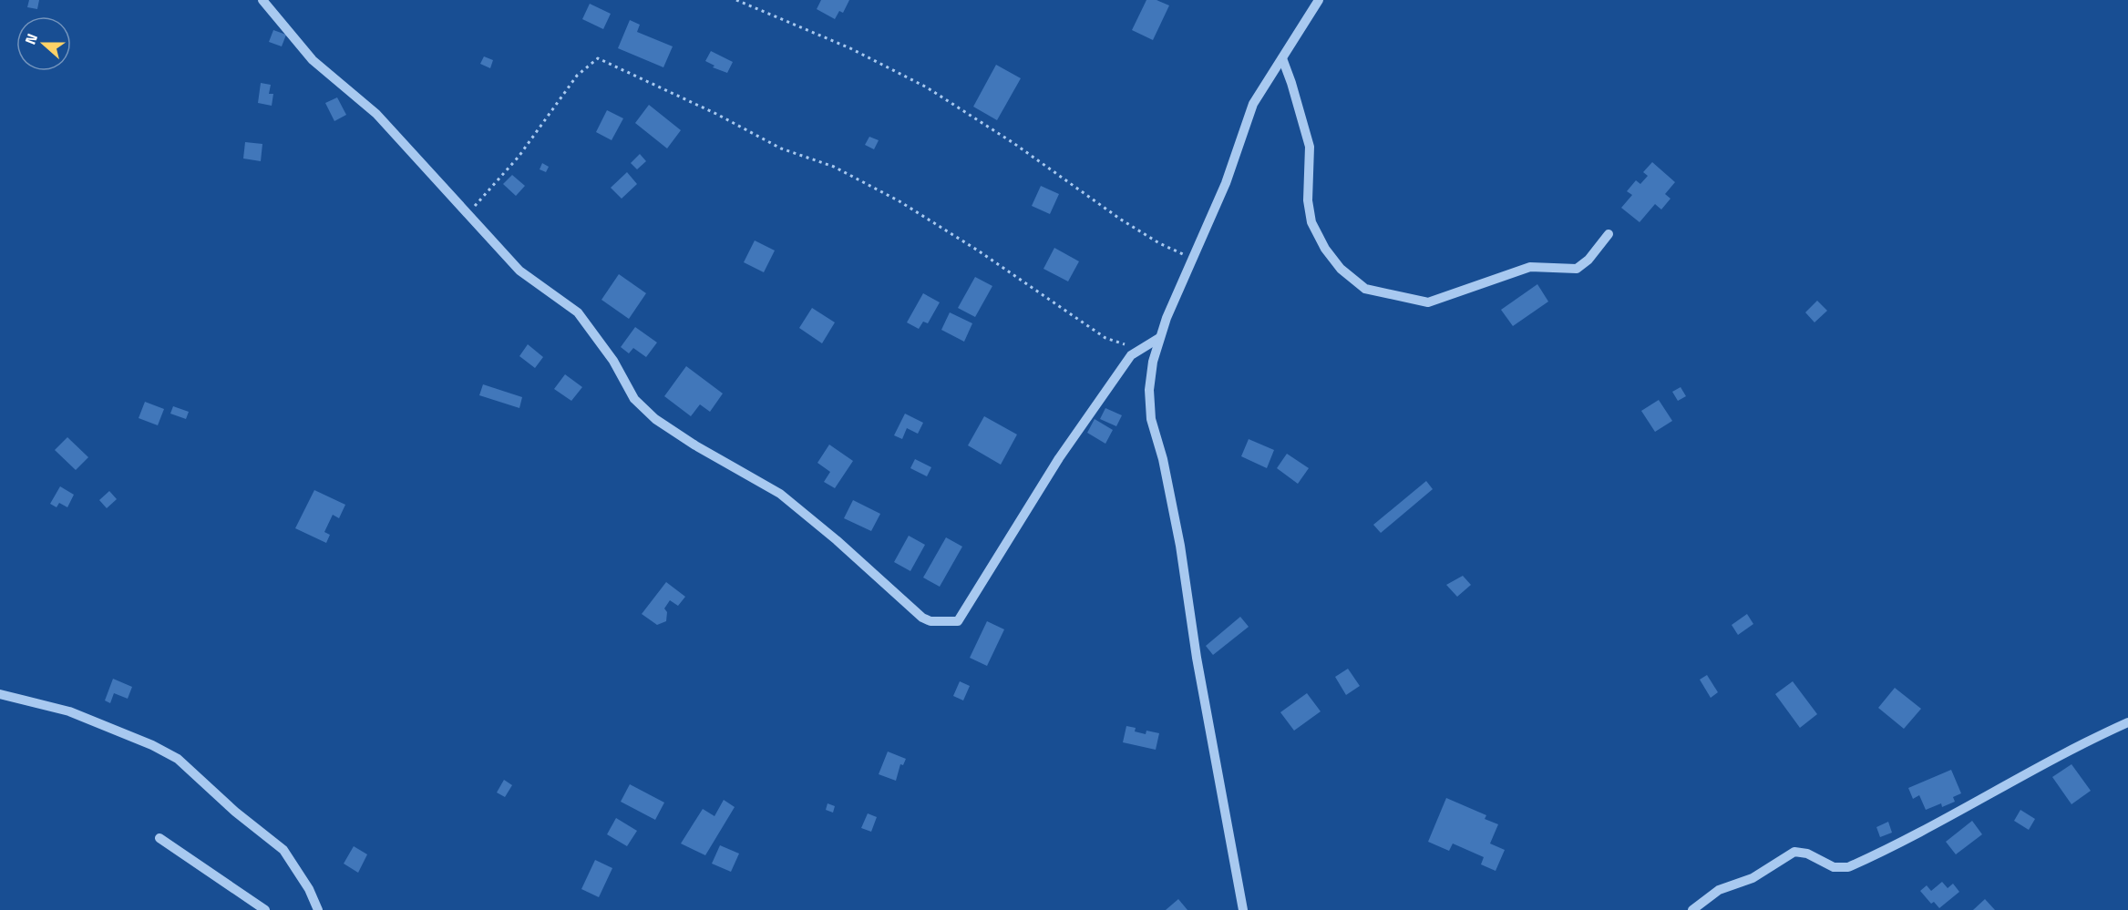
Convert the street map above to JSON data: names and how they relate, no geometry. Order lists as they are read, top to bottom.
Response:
{
  "north": "left"
}
